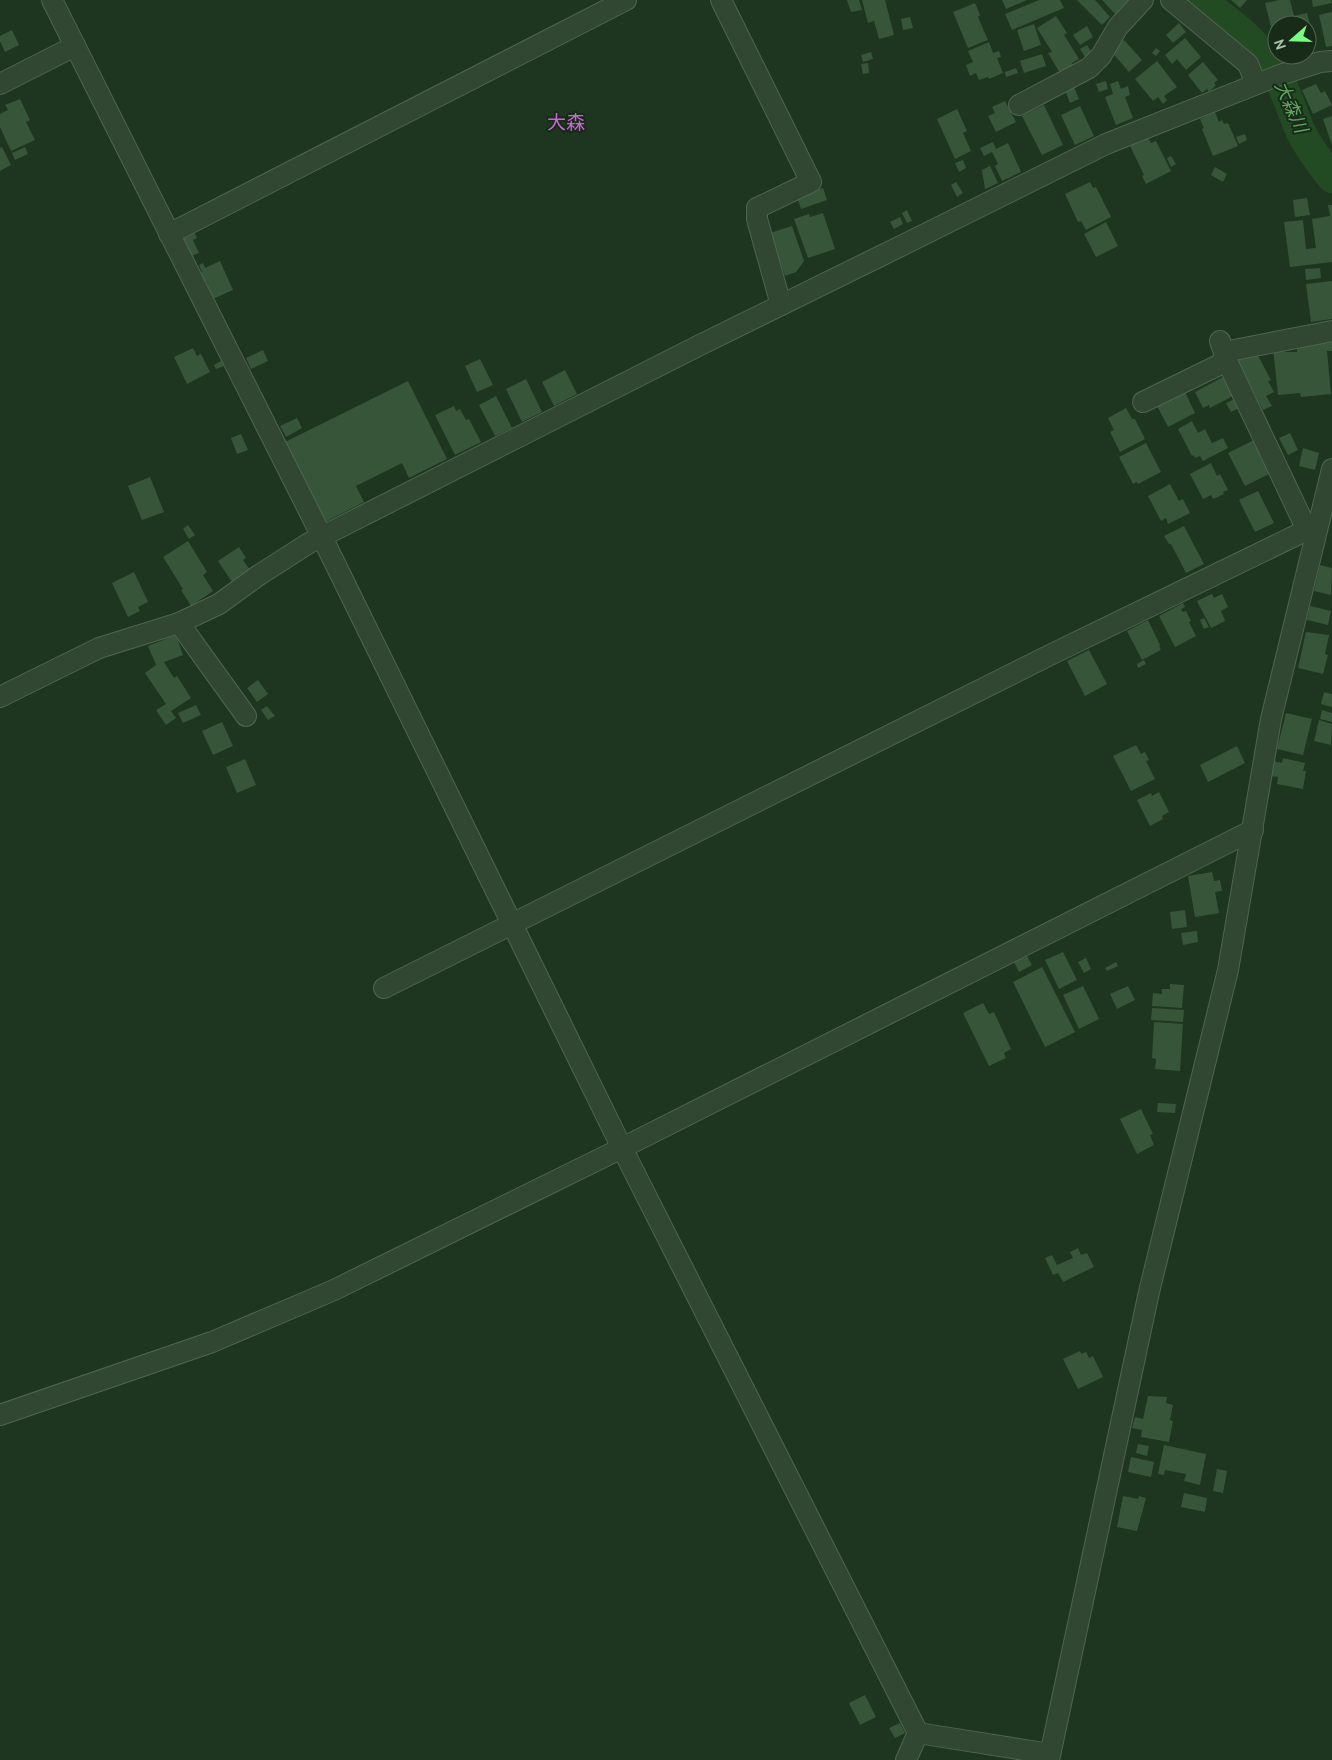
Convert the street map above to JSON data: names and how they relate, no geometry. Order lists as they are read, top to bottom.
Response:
{
  "districts": ["大森"],
  "water": ["大森川"],
  "north": "left"
}
